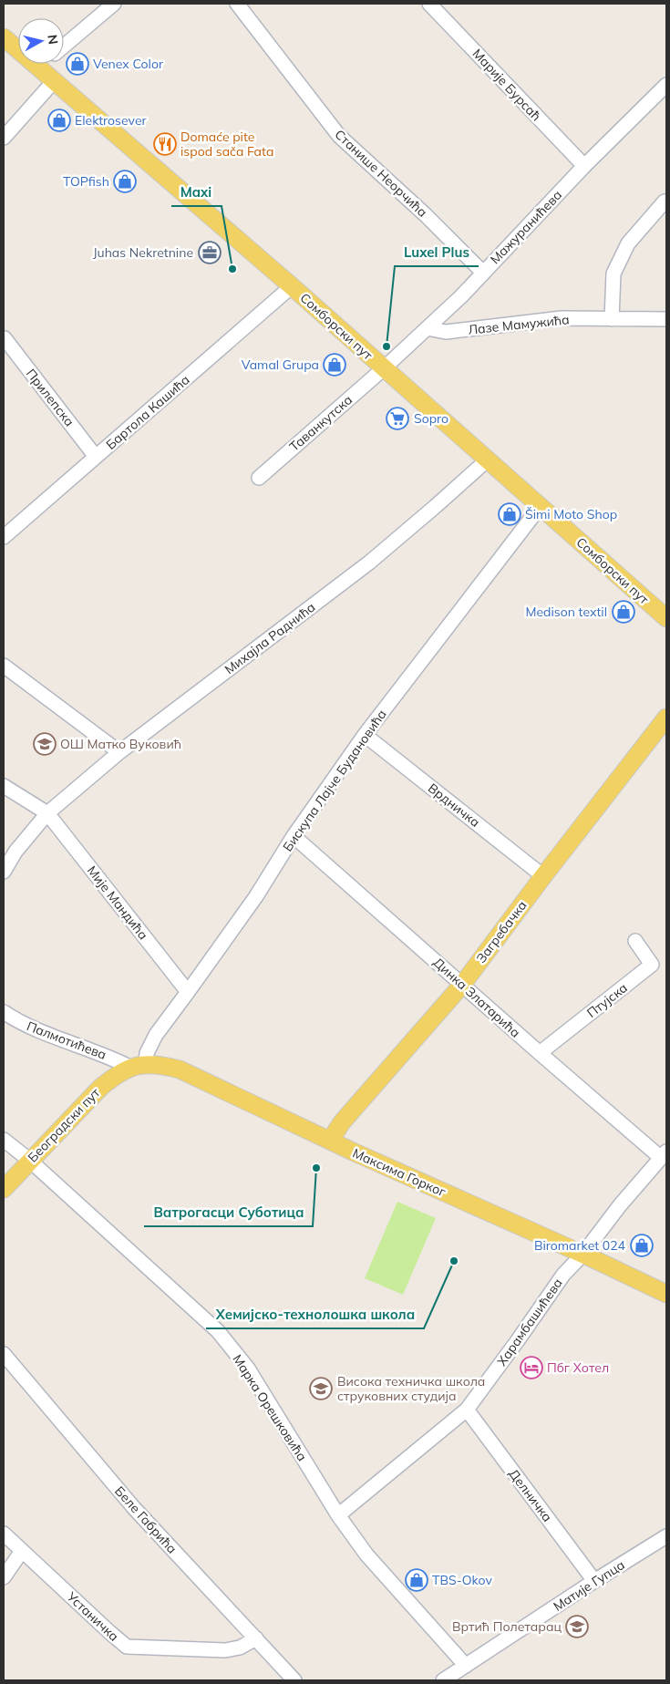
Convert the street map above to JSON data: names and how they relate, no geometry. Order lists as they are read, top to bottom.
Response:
{
  "streets": {
    "main road": [
      "Сомборски пут",
      "Загребачка",
      "Београдски пут",
      "Максима Горког"
    ],
    "street": [
      "Марије Бурсаћ",
      "Станише Неорчића",
      "Мажуранићева",
      "Лазе Мамужића",
      "Прилепска",
      "Бартола Кашића",
      "Таванкутска",
      "Михајла Раднића",
      "Бискупа Лајче Будановића",
      "Врдничка",
      "Мије Мандића",
      "Динка Златарића",
      "Птујска",
      "Палмотићева",
      "Харамбашићева",
      "Марка Орешковића",
      "Делничка",
      "Беле Габрића",
      "Матије Гупца",
      "Устаничка"
    ]
  },
  "crossings": [
    ["Марије Бурсаћ", "Мажуранићева"],
    ["Станише Неорчића", "Мажуранићева"],
    ["Мажуранићева", "Лазе Мамужића"],
    ["Мажуранићева", "Сомборски пут"],
    ["Мажуранићева", "Таванкутска"],
    ["Сомборски пут", "Бартола Кашића"],
    ["Сомборски пут", "Таванкутска"],
    ["Сомборски пут", "Михајла Раднића"],
    ["Сомборски пут", "Бискупа Лајче Будановића"],
    ["Прилепска", "Бартола Кашића"],
    ["Михајла Раднића", "Мије Мандића"],
    ["Бискупа Лајче Будановића", "Врдничка"],
    ["Бискупа Лајче Будановића", "Мије Мандића"],
    ["Бискупа Лајче Будановића", "Динка Златарића"],
    ["Бискупа Лајче Будановића", "Палмотићева"],
    ["Бискупа Лајче Будановића", "Београдски пут"],
    ["Бискупа Лајче Будановића", "Максима Горког"],
    ["Врдничка", "Загребачка"],
    ["Загребачка", "Динка Златарића"],
    ["Загребачка", "Максима Горког"],
    ["Динка Златарића", "Птујска"],
    ["Динка Златарића", "Харамбашићева"],
    ["Палмотићева", "Београдски пут"],
    ["Палмотићева", "Максима Горког"],
    ["Београдски пут", "Максима Горког"],
    ["Београдски пут", "Марка Орешковића"],
    ["Максима Горког", "Харамбашићева"],
    ["Харамбашићева", "Марка Орешковића"],
    ["Харамбашићева", "Делничка"],
    ["Марка Орешковића", "Матије Гупца"],
    ["Делничка", "Матије Гупца"],
    ["Беле Габрића", "Устаничка"]
  ],
  "places": {
    "shop": [
      "Venex Color",
      "Elektrosever",
      "TOPfish",
      "Vamal Grupa",
      "Šimi Moto Shop",
      "Medison textil",
      "Biromarket 024",
      "TBS-Okov"
    ],
    "restaurant": ["Domaće pite ispod sača Fata"],
    "office": ["Juhas Nekretnine"],
    "other": [
      "Maxi",
      "Luxel Plus",
      "Ватрогасци Суботица",
      "Хемијско-технолошка школа"
    ],
    "supermarket": ["Sopro"],
    "school or university": ["ОШ Матко Вуковић", "Висока техничка школа струковних студија", "Вртић Полетарац"],
    "hotel": ["Пбг Хотел"]
  },
  "north": "right"
}
